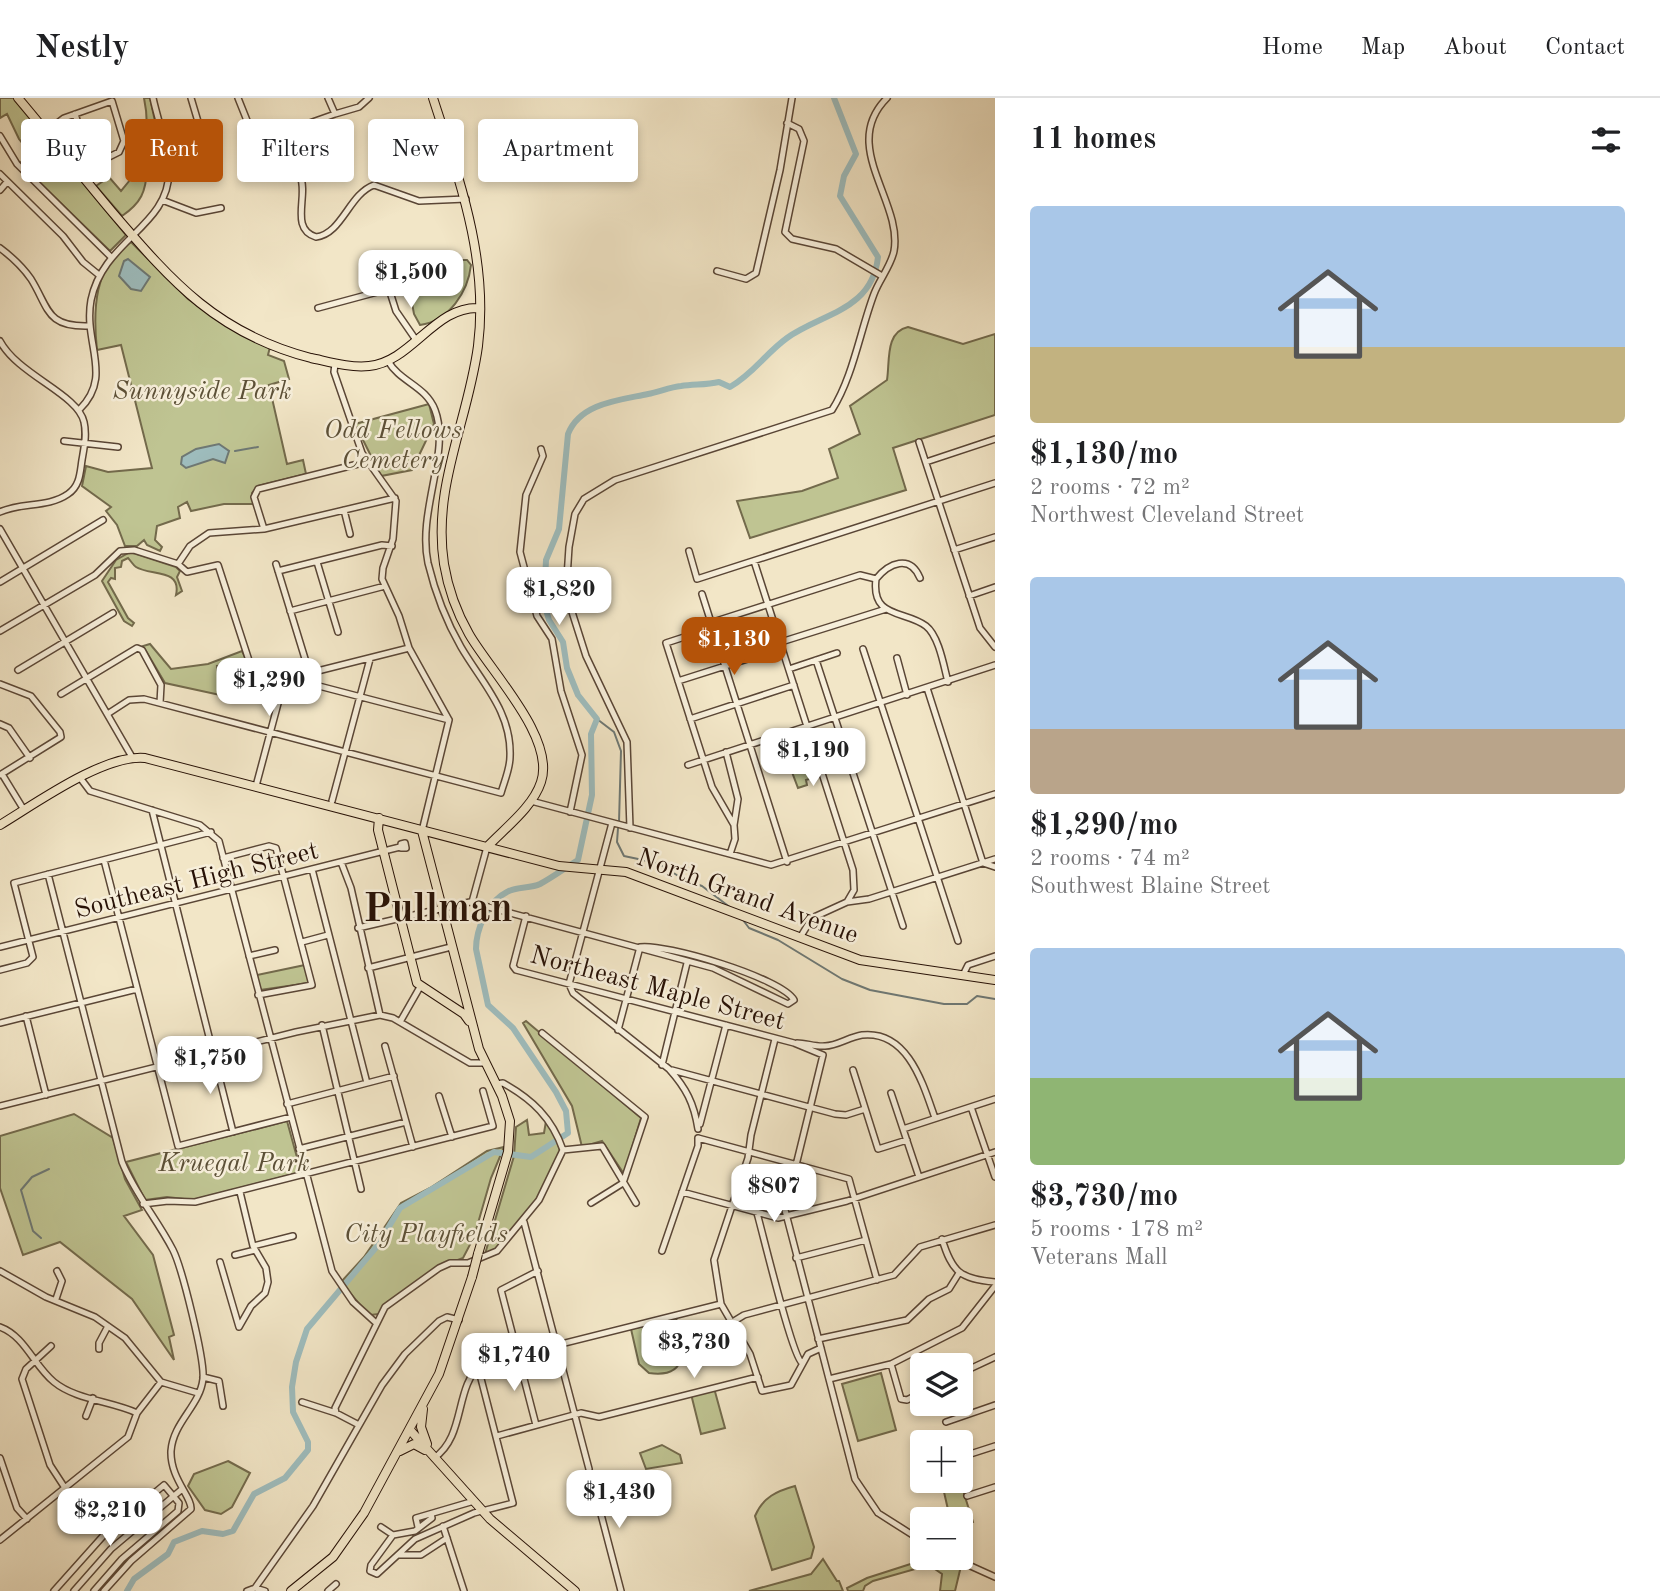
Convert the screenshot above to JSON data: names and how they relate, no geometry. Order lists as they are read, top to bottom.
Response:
{
  "streets": {
    "main road": ["North Grand Avenue"],
    "street": ["Southeast High Street", "Northeast Maple Street"]
  },
  "districts": ["Pullman"],
  "parks": [
    "Sunnyside Park",
    "Odd Fellows Cemetery",
    "Kruegal Park",
    "City Playfields"
  ],
  "page": {
    "header": "Nestly",
    "nav": [
      "Home",
      "Map",
      "About",
      "Contact"
    ],
    "heading": "11 homes",
    "chip": [
      "Buy",
      "Rent",
      "Filters",
      "New",
      "Apartment"
    ],
    "list": [
      {
        "name": "$1,130/mo",
        "note": "2 rooms · 72 m² · Northwest Cleveland Street"
      },
      {
        "name": "$1,290/mo",
        "note": "2 rooms · 74 m² · Southwest Blaine Street"
      },
      {
        "name": "$3,730/mo",
        "note": "5 rooms · 178 m² · Veterans Mall"
      }
    ],
    "price": [
      "$1,500",
      "$1,820",
      "$1,130",
      "$1,290",
      "$1,190",
      "$1,750",
      "$807",
      "$3,730",
      "$1,740",
      "$1,430",
      "$2,210"
    ],
    "map_buttons": ["+", "−"]
  }
}
